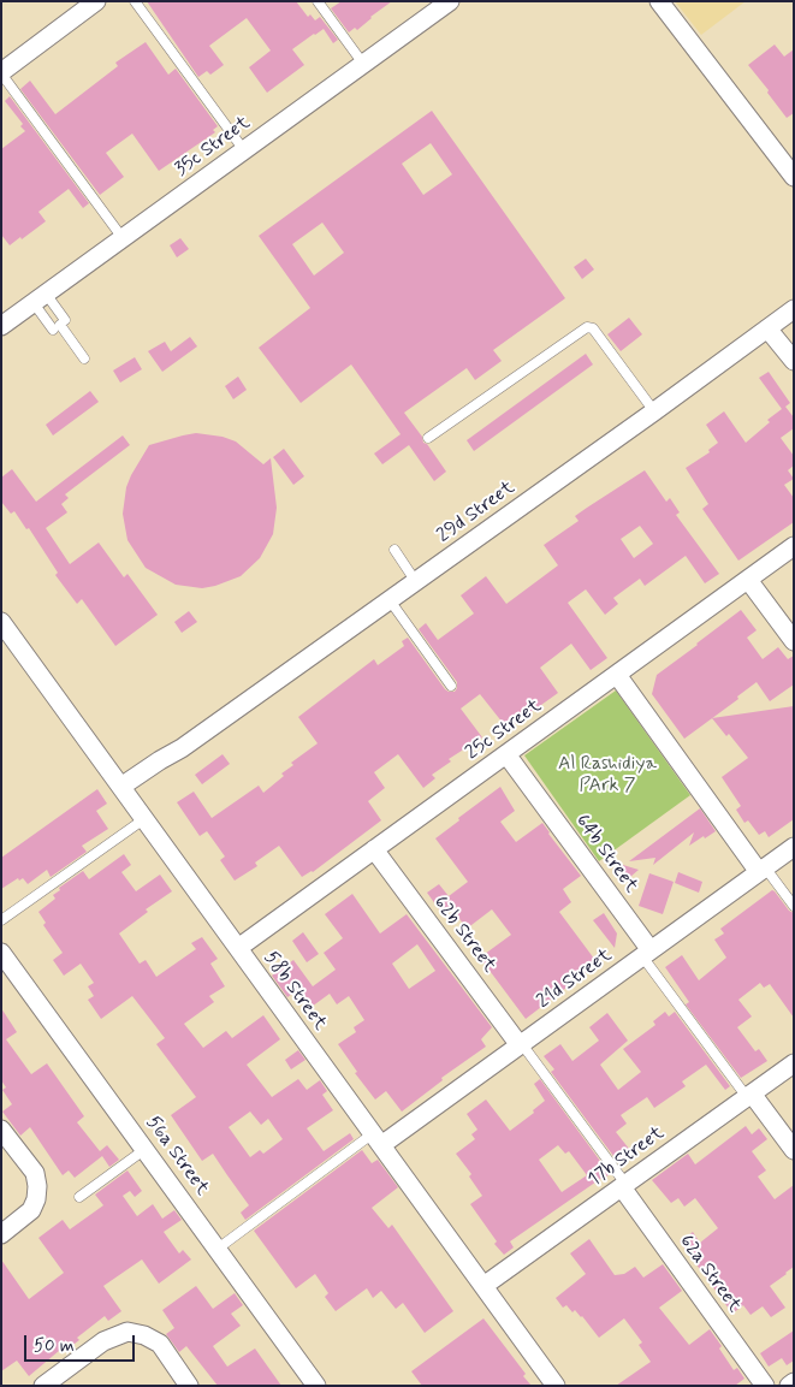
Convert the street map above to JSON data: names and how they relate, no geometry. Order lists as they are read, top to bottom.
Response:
{
  "streets": {
    "street": [
      "35c Street",
      "29d Street",
      "25c Street",
      "64b Street",
      "62b Street",
      "21d Street",
      "58b Street",
      "56a Street",
      "17b Street",
      "62a Street"
    ]
  },
  "crossings": [
    ["29d Street", "58b Street"],
    ["25c Street", "64b Street"],
    ["25c Street", "62b Street"],
    ["25c Street", "58b Street"],
    ["64b Street", "21d Street"],
    ["62b Street", "21d Street"],
    ["21d Street", "58b Street"],
    ["58b Street", "17b Street"],
    ["17b Street", "62a Street"]
  ],
  "parks": ["Al Rashidiya PArk 7"],
  "scale_bar": "50 m"
}
